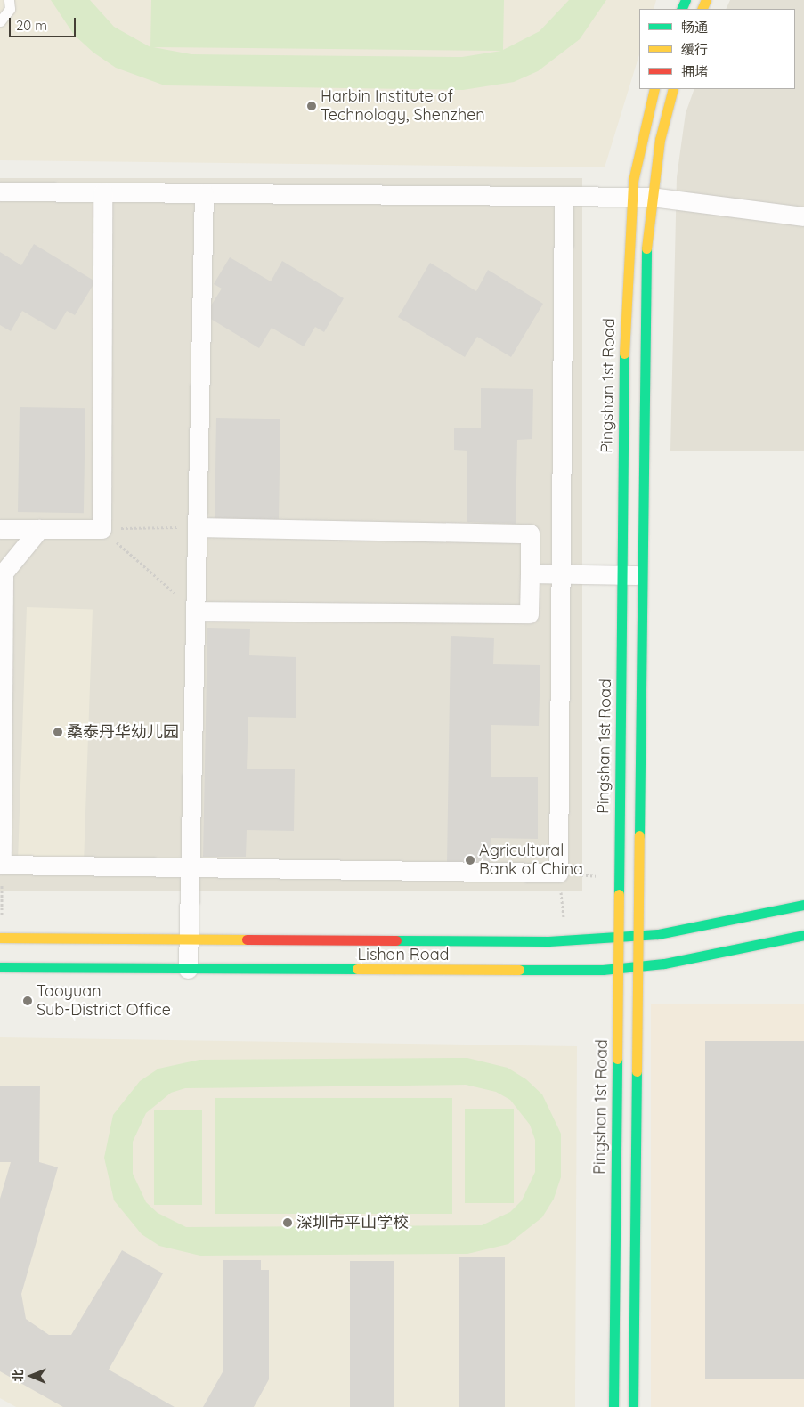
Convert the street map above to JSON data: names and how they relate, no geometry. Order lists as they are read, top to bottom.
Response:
{
  "streets": {
    "street": ["Pingshan 1st Road", "Lishan Road"]
  },
  "crossings": [
    ["Pingshan 1st Road", "Lishan Road"]
  ],
  "places": [
    "Harbin Institute of Technology, Shenzhen",
    "桑泰丹华幼儿园",
    "Agricultural Bank of China",
    "Taoyuan Sub-District Office",
    "深圳市平山学校"
  ],
  "legend": ["畅通", "缓行", "拥堵"],
  "scale_bar": "20 m",
  "north": "left"
}
